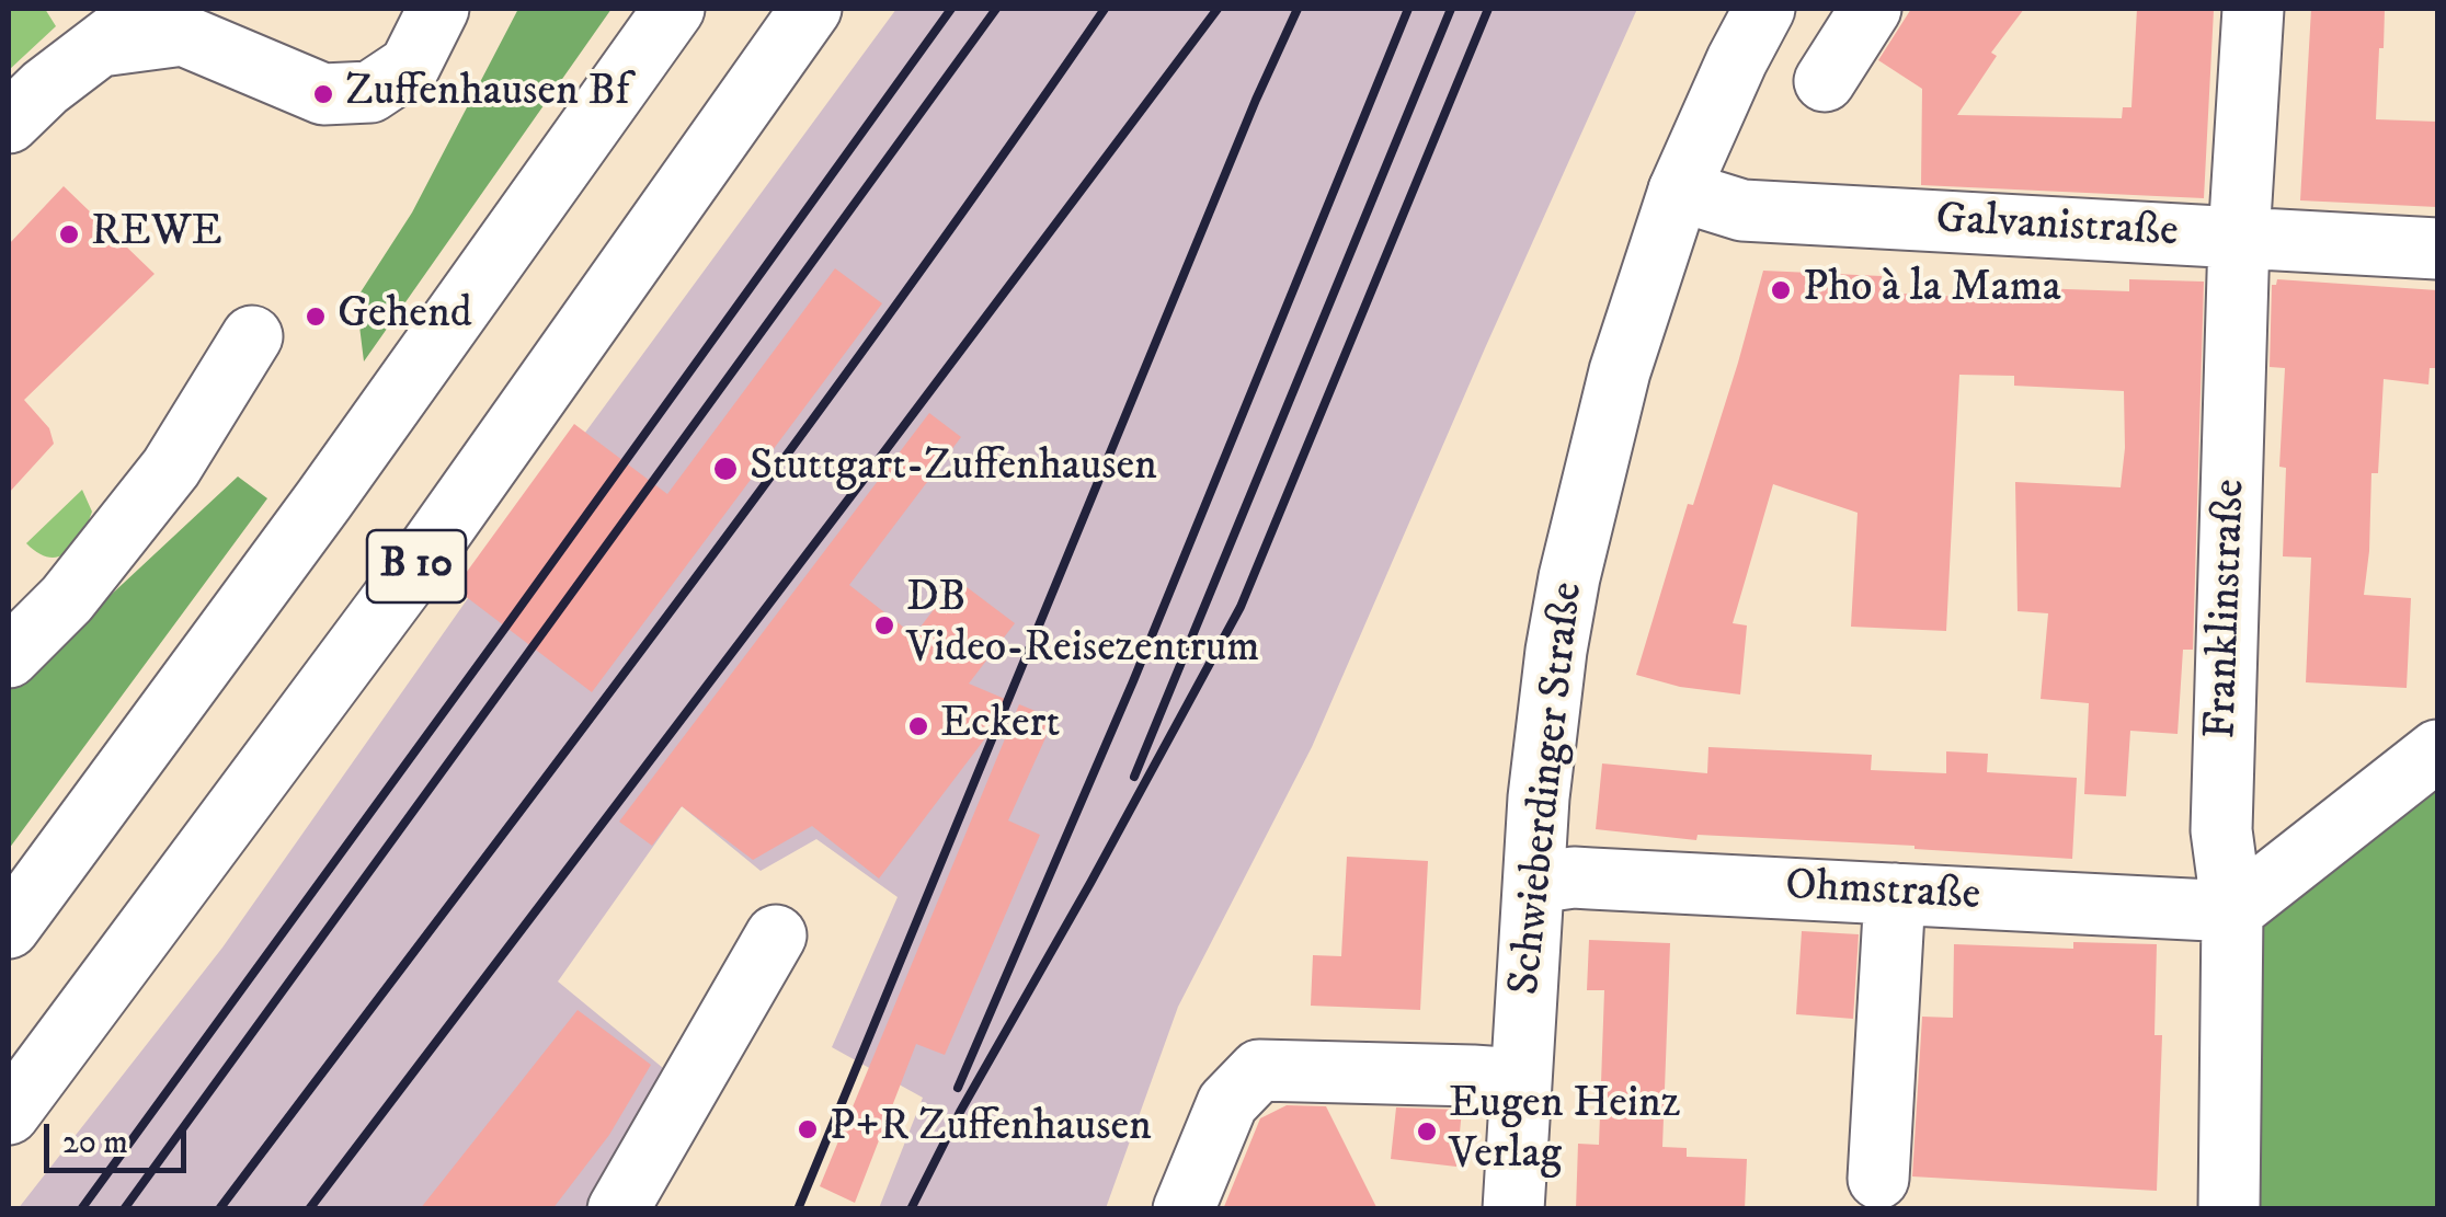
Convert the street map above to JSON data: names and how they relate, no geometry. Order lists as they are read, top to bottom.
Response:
{
  "streets": {
    "main road": [
      "Galvanistraße",
      "B 10",
      "Franklinstraße",
      "Schwieberdinger Straße",
      "Ohmstraße"
    ]
  },
  "crossings": [
    ["Galvanistraße", "Franklinstraße"],
    ["Galvanistraße", "Schwieberdinger Straße"],
    ["Franklinstraße", "Ohmstraße"],
    ["Schwieberdinger Straße", "Ohmstraße"]
  ],
  "places": [
    "Zuffenhausen Bf",
    "REWE",
    "Pho à la Mama",
    "Gehend",
    "Stuttgart-Zuffenhausen",
    "DB Video-Reisezentrum",
    "Eckert",
    "P+R Zuffenhausen",
    "Eugen Heinz Verlag"
  ],
  "scale_bar": "20 m"
}
